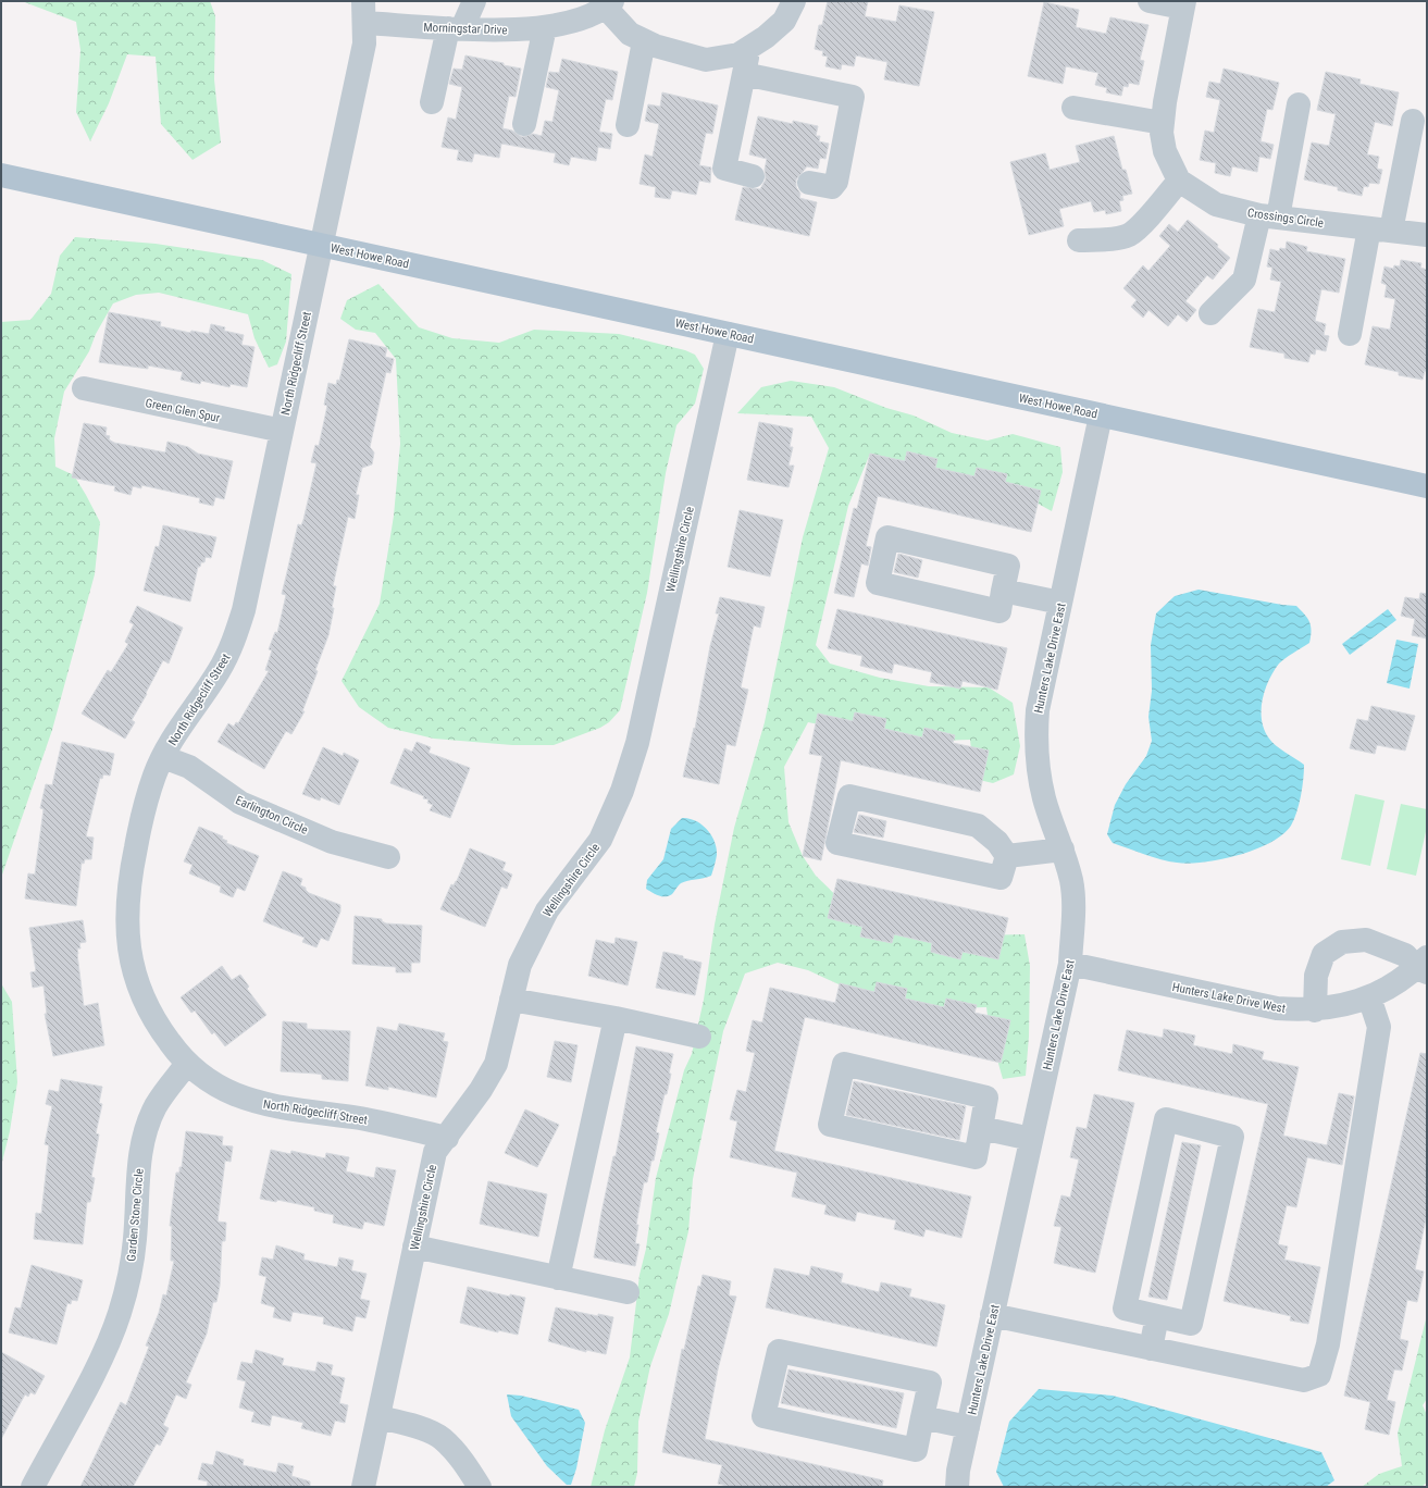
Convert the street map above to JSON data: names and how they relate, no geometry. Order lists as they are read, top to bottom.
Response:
{
  "streets": {
    "main road": ["West Howe Road"],
    "street": [
      "Morningstar Drive",
      "Crossings Circle",
      "North Ridgecliff Street",
      "Green Glen Spur",
      "Wellingshire Circle",
      "Hunters Lake Drive East",
      "Earlington Circle",
      "Hunters Lake Drive West",
      "Garden Stone Circle"
    ]
  },
  "crossings": [
    ["Morningstar Drive", "North Ridgecliff Street"],
    ["West Howe Road", "North Ridgecliff Street"],
    ["West Howe Road", "Wellingshire Circle"],
    ["West Howe Road", "Hunters Lake Drive East"],
    ["North Ridgecliff Street", "Green Glen Spur"],
    ["North Ridgecliff Street", "Wellingshire Circle"],
    ["North Ridgecliff Street", "Earlington Circle"],
    ["North Ridgecliff Street", "Garden Stone Circle"],
    ["Hunters Lake Drive East", "Hunters Lake Drive West"]
  ]
}
